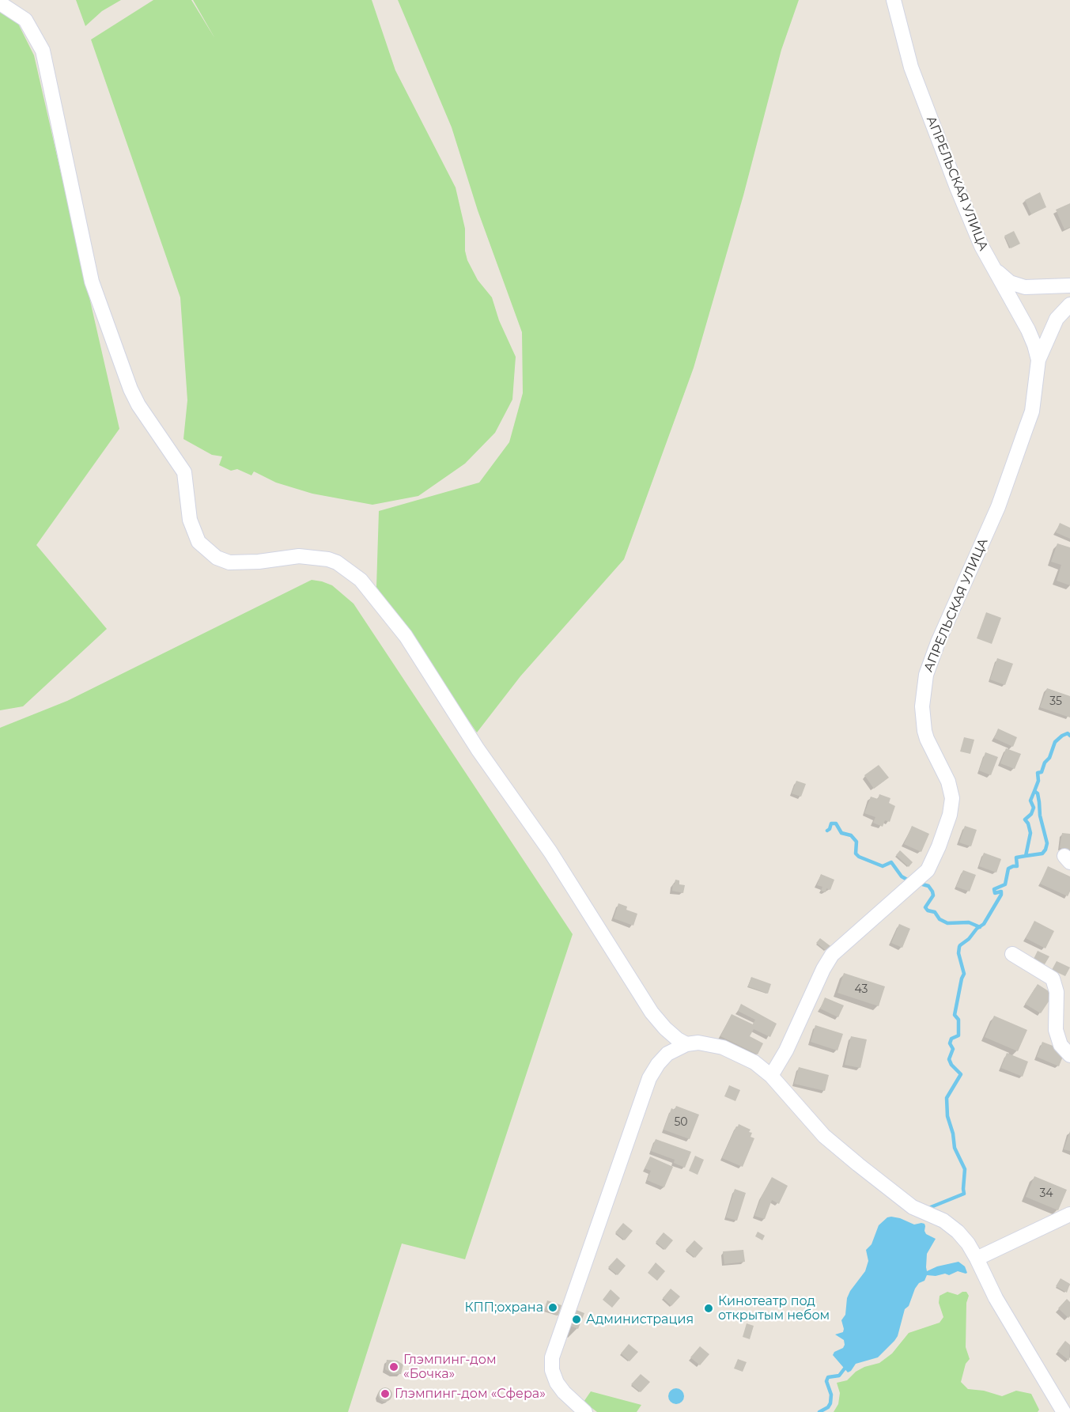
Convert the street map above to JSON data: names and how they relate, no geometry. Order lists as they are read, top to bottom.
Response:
{
  "streets": {
    "street": ["АПРЕЛЬСКАЯ УЛИЦА"]
  },
  "places": [
    "КПП;охрана",
    "Кинотеатр под открытым небом",
    "Администрация",
    "Глэмпинг-дом «Бочка»",
    "Глэмпинг-дом «Сфера»"
  ],
  "house_numbers": [
    "35",
    "43",
    "50",
    "34"
  ]
}
